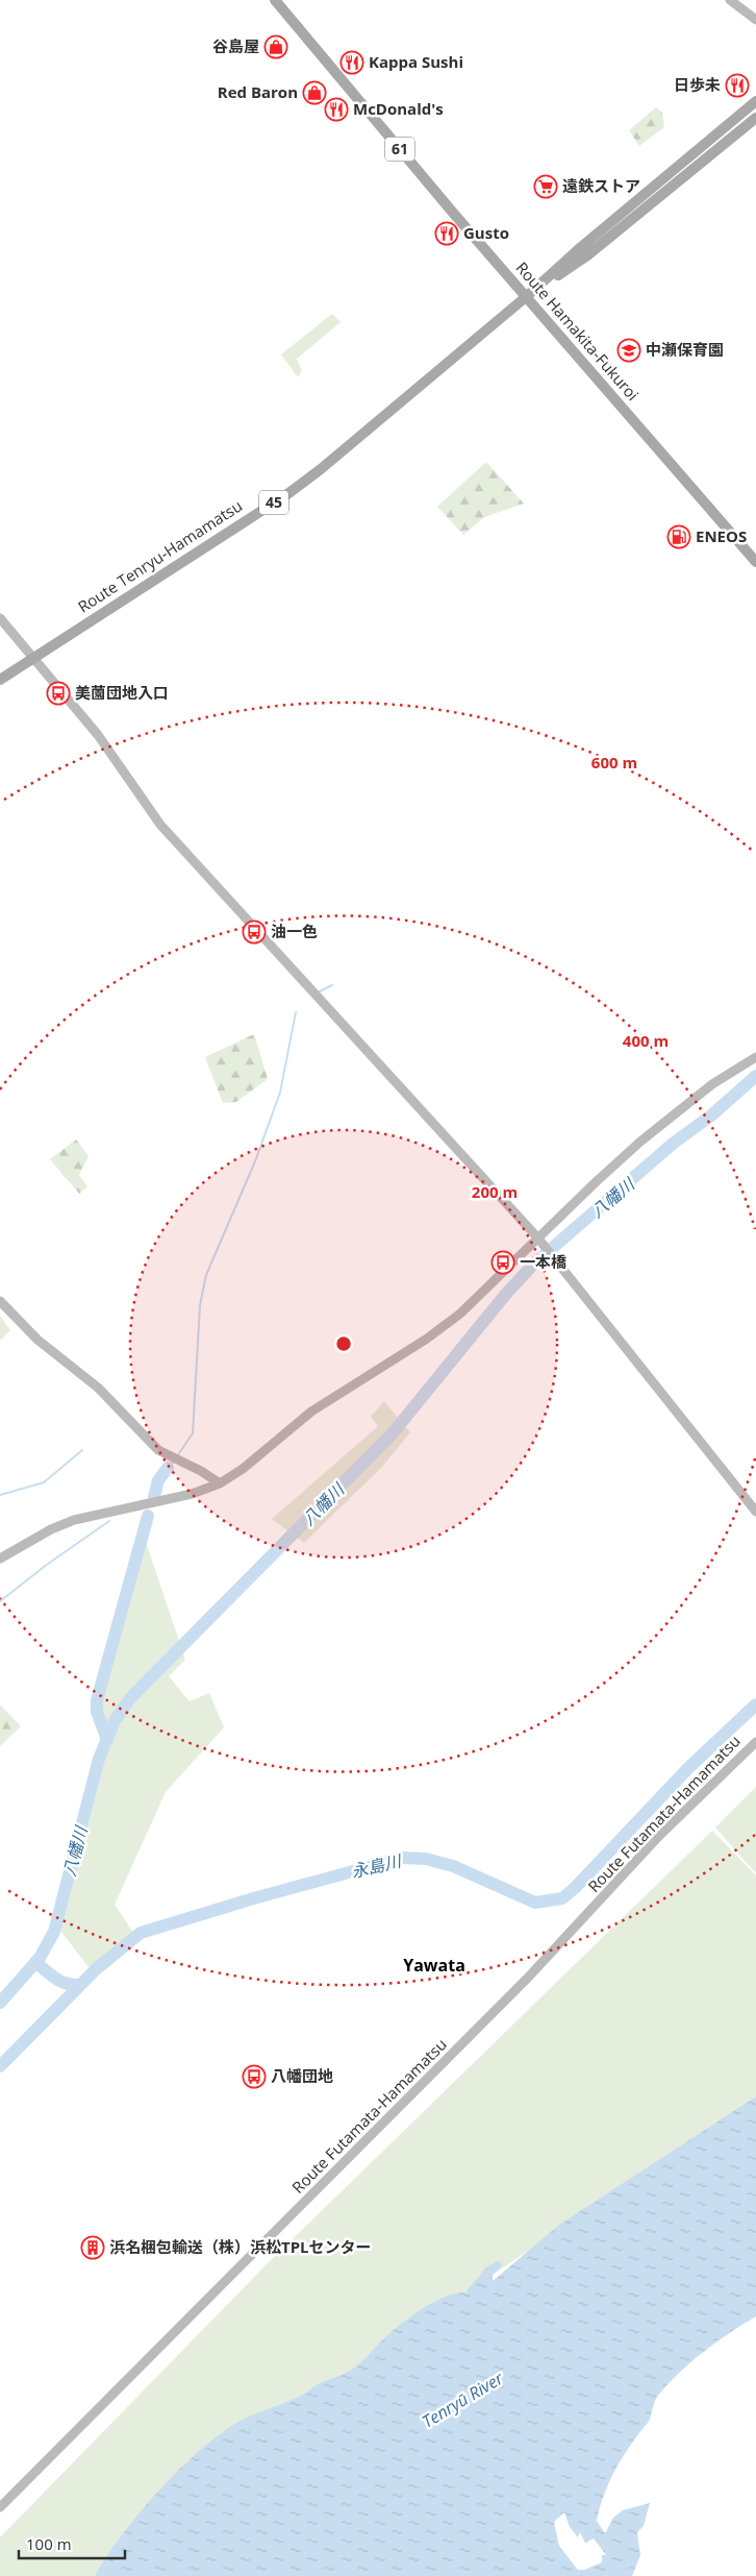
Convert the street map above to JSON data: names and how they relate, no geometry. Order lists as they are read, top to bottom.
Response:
{
  "streets": {
    "main road": [
      "61",
      "Route Hamakita-Fukuroi",
      "45",
      "Route Tenryu-Hamamatsu"
    ],
    "street": ["Route Futamata-Hamamatsu"]
  },
  "crossings": [
    ["Route Hamakita-Fukuroi", "Route Tenryu-Hamamatsu"]
  ],
  "districts": ["Yawata"],
  "water": ["八幡川", "永島川", "Tenryū River"],
  "places": {
    "shop": ["谷島屋", "Red Baron"],
    "restaurant": [
      "Kappa Sushi",
      "日歩未",
      "McDonald's",
      "Gusto"
    ],
    "supermarket": ["遠鉄ストア"],
    "school or university": ["中瀬保育園"],
    "fuel station": ["ENEOS"],
    "bus stop": [
      "美薗団地入口",
      "油一色",
      "一本橋",
      "八幡団地"
    ],
    "building": ["浜名梱包輸送（株）浜松TPLセンター"]
  },
  "scale_bar": "100 m",
  "rings": ["600 m", "400 m", "200 m"]
}
